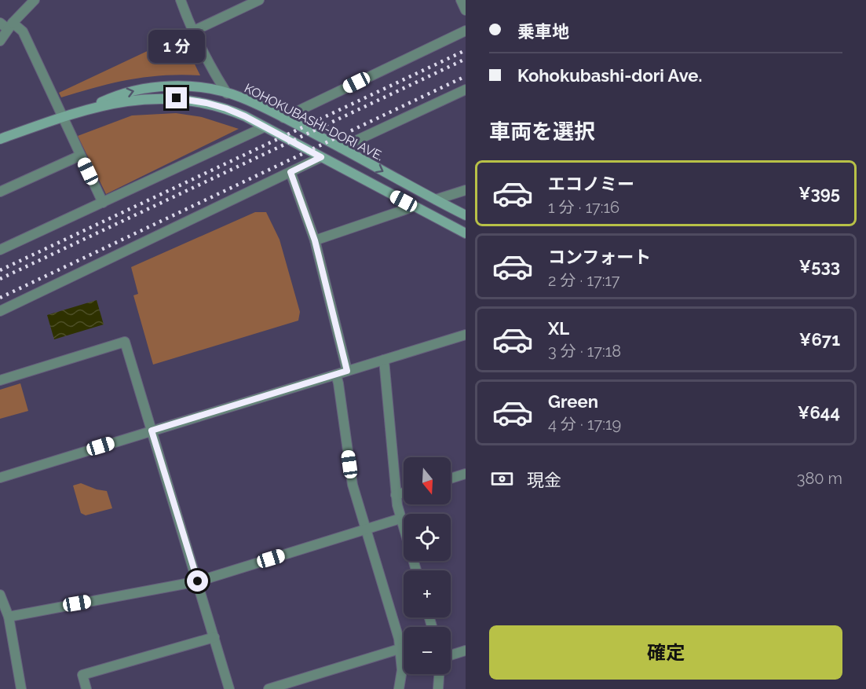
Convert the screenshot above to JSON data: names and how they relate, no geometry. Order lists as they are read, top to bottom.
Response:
{
  "streets": {
    "main road": ["KOHOKUBASHI-DORI AVE."]
  },
  "north": "bottom",
  "page": {
    "banner": ["乗車地", "Kohokubashi-dori Ave."],
    "bubble": "1 分",
    "heading": "車両を選択",
    "list": [
      {
        "name": "エコノミー",
        "note": "1 分 · 17:16",
        "value": "¥395"
      },
      {
        "name": "コンフォート",
        "note": "2 分 · 17:17",
        "value": "¥533"
      },
      {
        "name": "XL",
        "note": "3 分 · 17:18",
        "value": "¥671"
      },
      {
        "name": "Green",
        "note": "4 分 · 17:19",
        "value": "¥644"
      }
    ],
    "pay": ["現金", "380 m"],
    "map_buttons": ["+", "−"],
    "buttons": "確定"
  }
}
